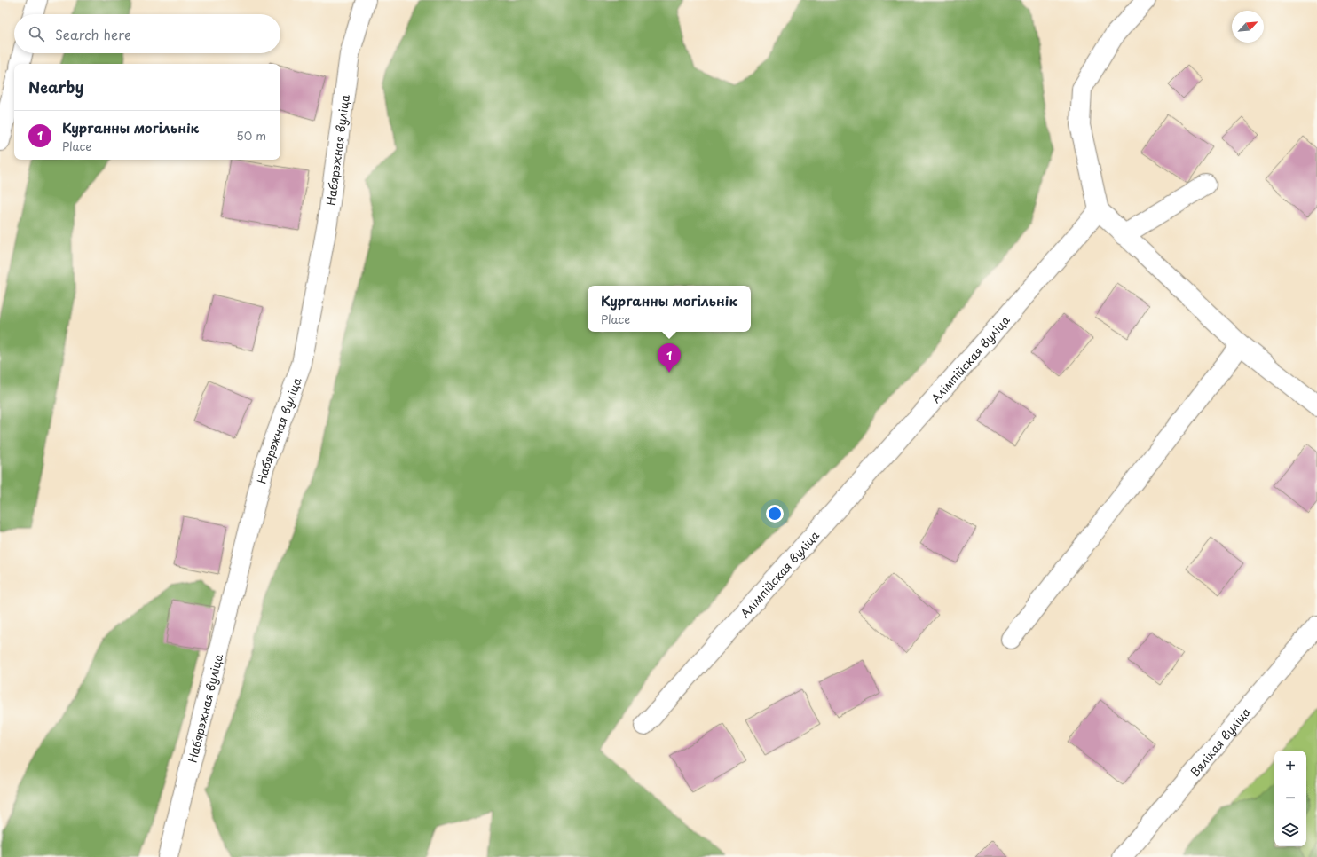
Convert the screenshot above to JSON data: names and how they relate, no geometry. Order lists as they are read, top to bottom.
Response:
{
  "streets": {
    "street": ["Набярэжная вуліца", "Алімпійская вуліца", "Вялікая вуліца"]
  },
  "north": "top right",
  "page": {
    "search": "Search here",
    "heading": "Nearby",
    "list": [
      {
        "mark": "1",
        "name": "Курганны могільнік",
        "note": "Place",
        "value": "50 m"
      }
    ],
    "popup": ["Курганны могільнік", "Place"],
    "pins": "1",
    "map_buttons": ["+", "−"]
  }
}
